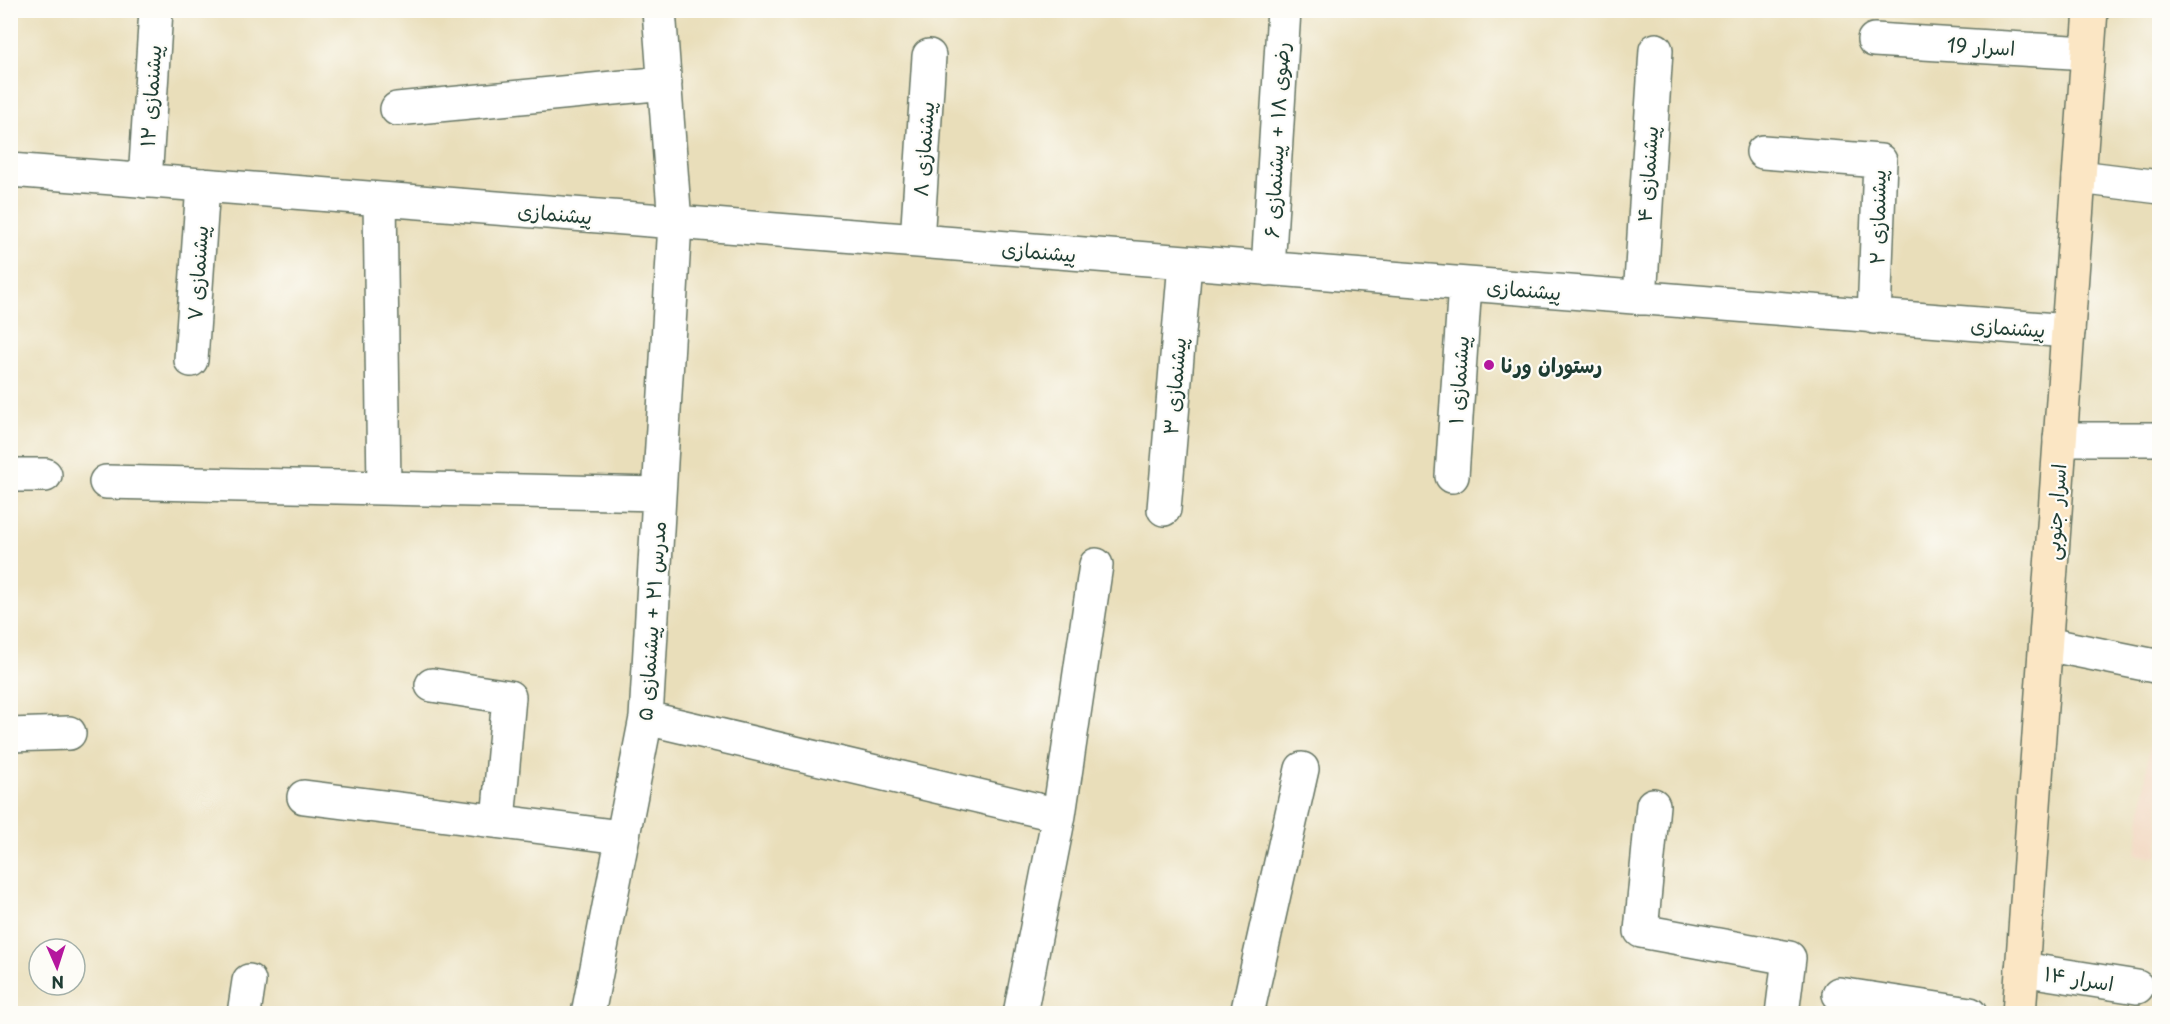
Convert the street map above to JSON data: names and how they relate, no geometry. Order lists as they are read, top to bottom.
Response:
{
  "streets": {
    "main road": ["اسرار جنوبی"],
    "street": [
      "اسرار 19",
      "پیشنمازی ۱۲",
      "رضوی ۱۸ + پیشنمازی ۶",
      "پیشنمازی ۸",
      "پیشنمازی ۴",
      "پیشنمازی",
      "پیشنمازی ۲",
      "پیشنمازی ۷",
      "پیشنمازی ۱",
      "پیشنمازی ۳",
      "مدرس ۲۱ + پیشنمازی ۵",
      "اسرار ۱۴"
    ]
  },
  "crossings": [
    ["اسرار 19", "اسرار جنوبی"],
    ["پیشنمازی ۱۲", "پیشنمازی"],
    ["رضوی ۱۸ + پیشنمازی ۶", "پیشنمازی"],
    ["پیشنمازی ۸", "پیشنمازی"],
    ["پیشنمازی ۴", "پیشنمازی"],
    ["پیشنمازی", "پیشنمازی ۲"],
    ["پیشنمازی", "پیشنمازی ۷"],
    ["پیشنمازی", "پیشنمازی ۱"],
    ["پیشنمازی", "پیشنمازی ۳"],
    ["پیشنمازی", "اسرار جنوبی"],
    ["پیشنمازی", "مدرس ۲۱ + پیشنمازی ۵"],
    ["اسرار جنوبی", "اسرار ۱۴"]
  ],
  "places": ["رستوران ورنا"],
  "north": "bottom"
}
